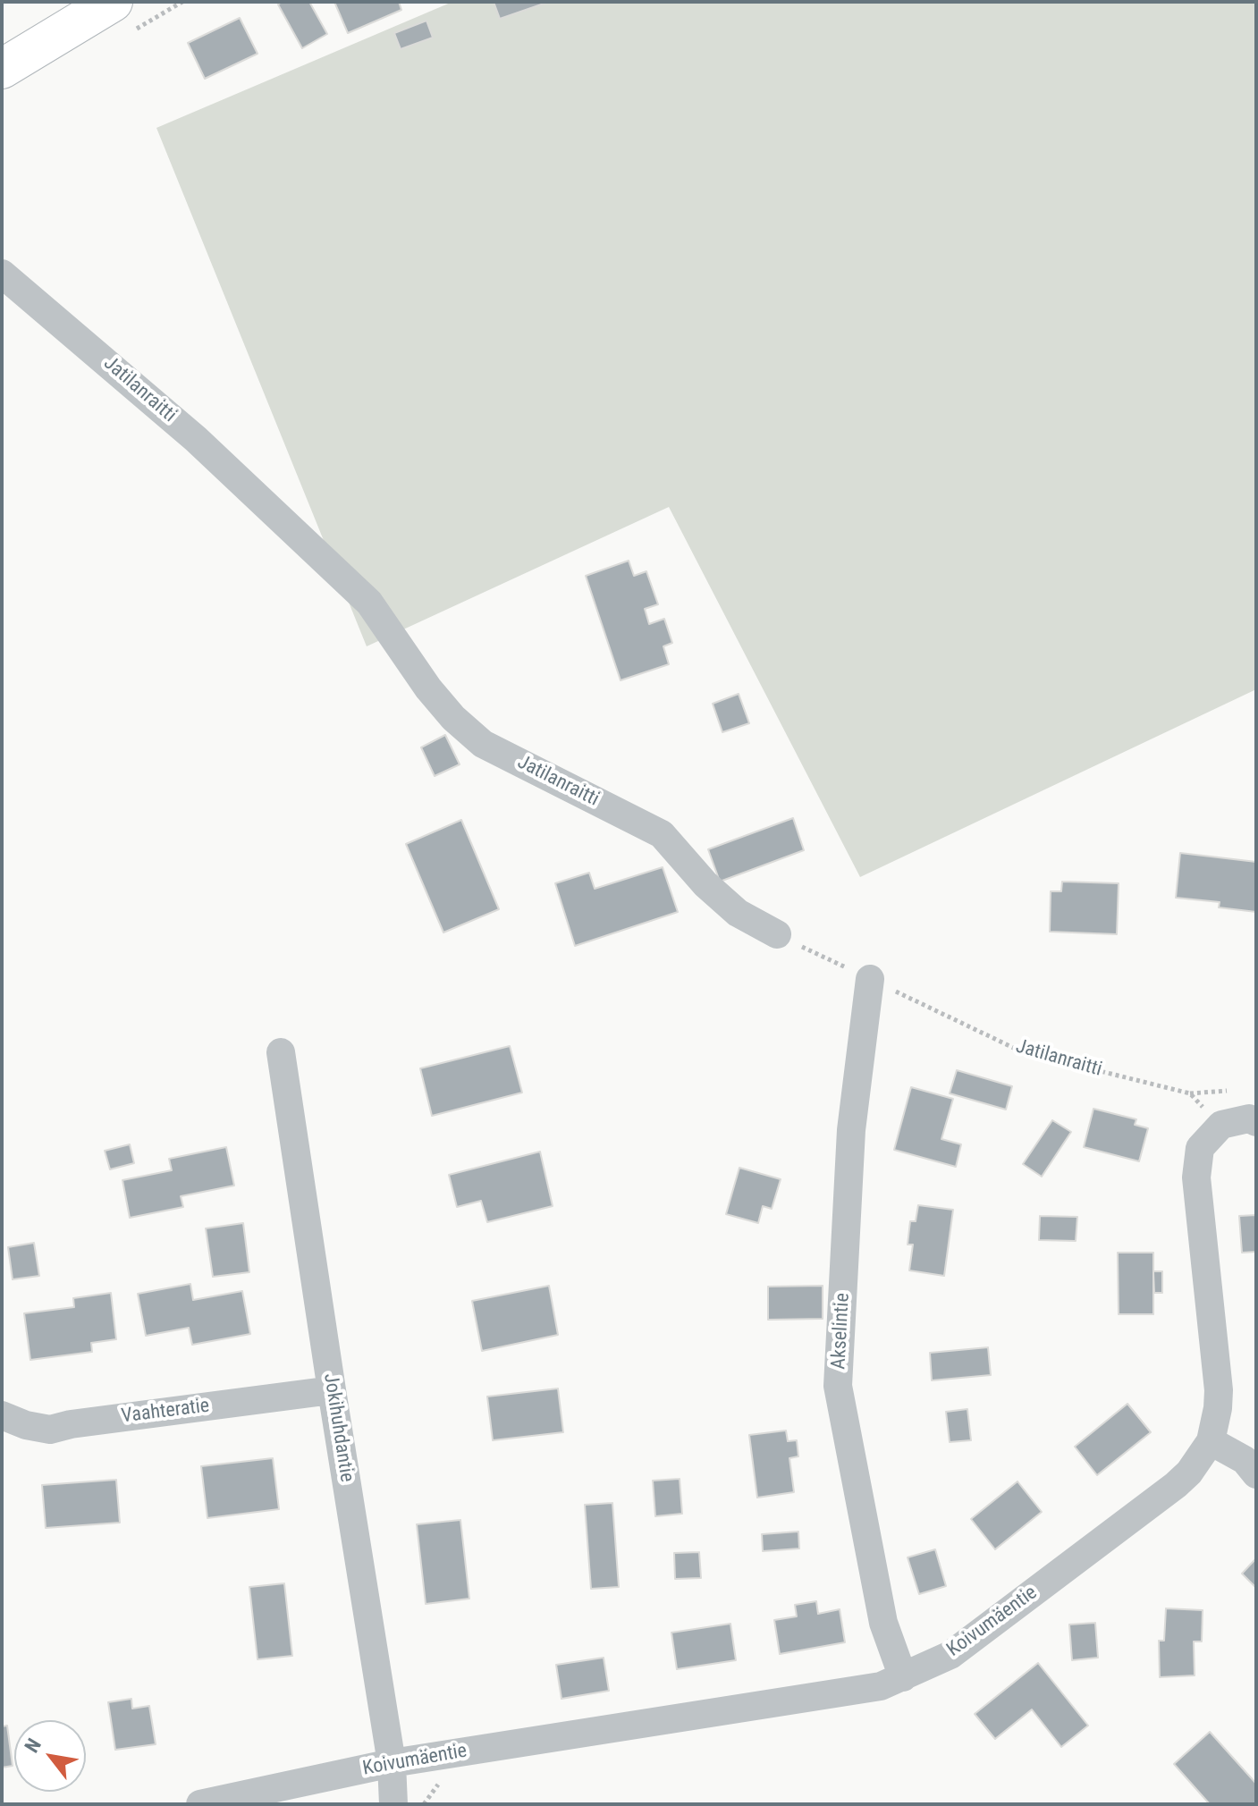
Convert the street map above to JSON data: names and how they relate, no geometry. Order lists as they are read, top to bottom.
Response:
{
  "streets": {
    "street": [
      "Jatilanraitti",
      "Akselintie",
      "Vaahteratie",
      "Jokihuhdantie",
      "Koivumäentie"
    ]
  },
  "crossings": [
    ["Jatilanraitti", "Akselintie"],
    ["Jatilanraitti", "Koivumäentie"],
    ["Akselintie", "Koivumäentie"],
    ["Vaahteratie", "Jokihuhdantie"],
    ["Jokihuhdantie", "Koivumäentie"]
  ],
  "north": "top left"
}
